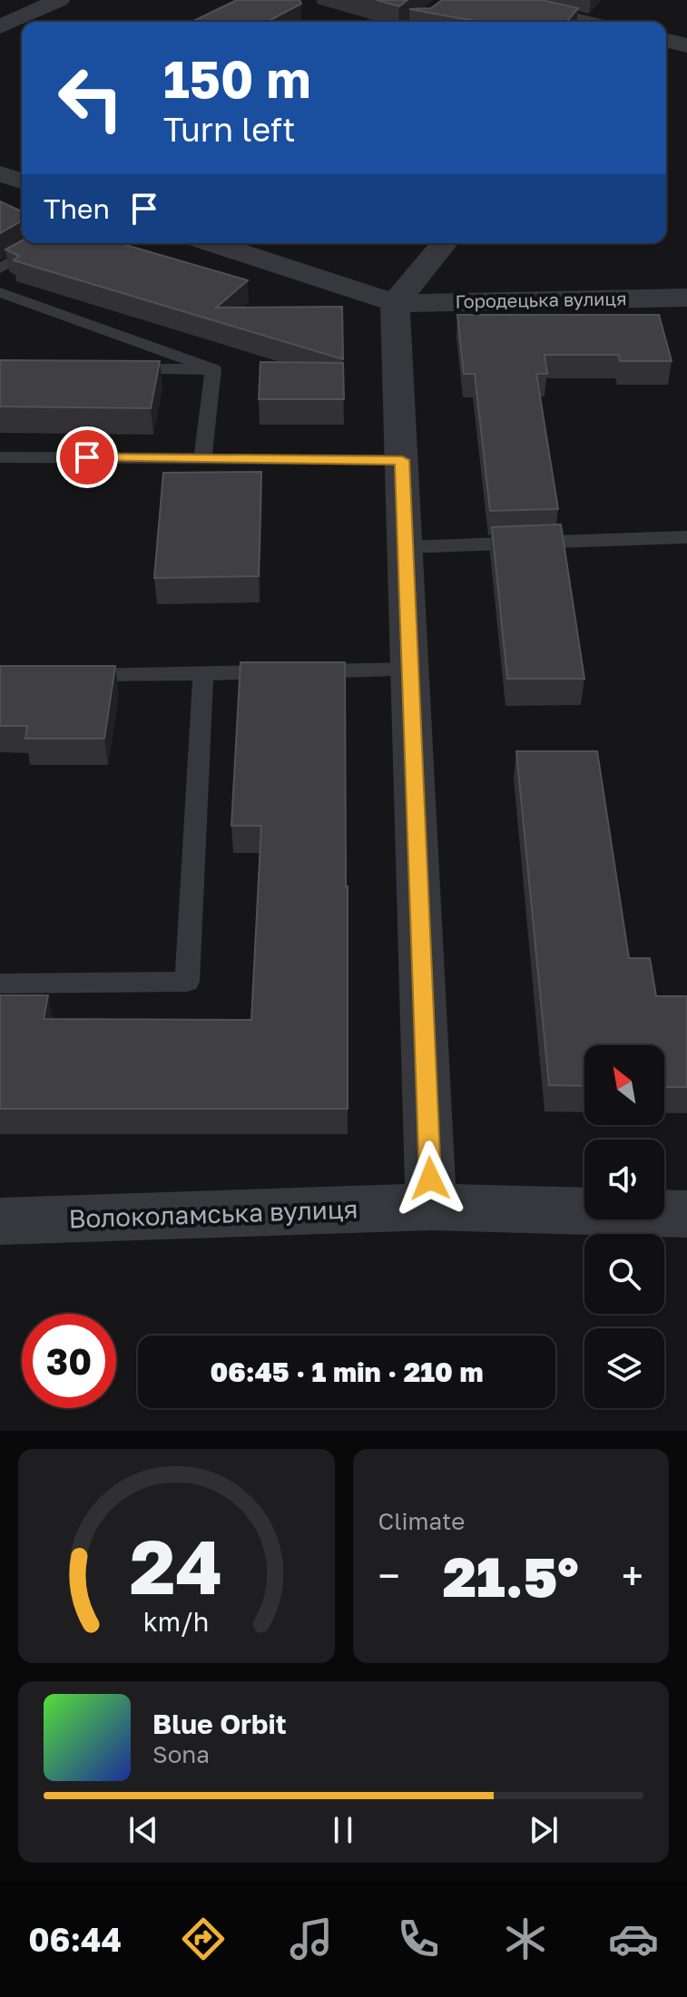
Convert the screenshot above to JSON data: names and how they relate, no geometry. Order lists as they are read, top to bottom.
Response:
{
  "streets": {
    "street": ["Городецька вулиця", "Волоколамська вулиця"]
  },
  "north": "top left",
  "page": {
    "turn": ["150 m", "Turn left"],
    "then": "Then",
    "limit": "30",
    "trip": "06:45 · 1 min · 210 m",
    "tile": "Climate",
    "heat": ["−", "21.5°", "+"],
    "song": ["Blue Orbit", "Sona"],
    "tabs": "06:44",
    "gauge": ["24", "km/h"]
  }
}
